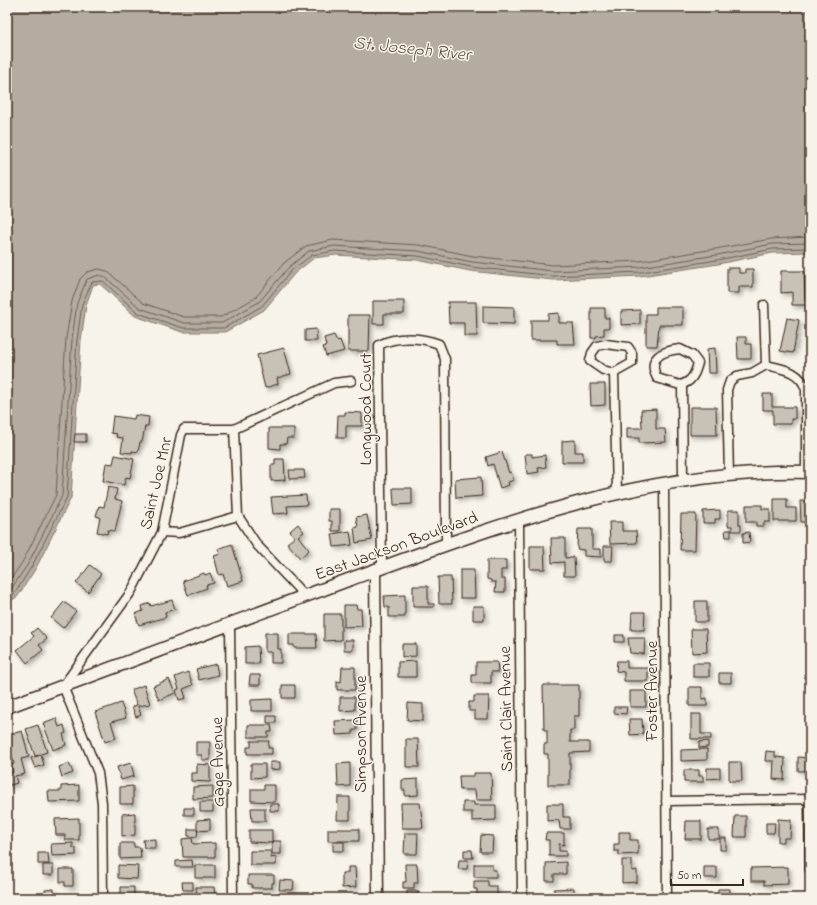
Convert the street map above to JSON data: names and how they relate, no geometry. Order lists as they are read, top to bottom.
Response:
{
  "streets": {
    "main road": ["East Jackson Boulevard"],
    "street": [
      "Longwood Court",
      "Saint Joe Mnr",
      "Foster Avenue",
      "Saint Clair Avenue",
      "Simpson Avenue",
      "Gage Avenue"
    ]
  },
  "crossings": [
    ["Longwood Court", "East Jackson Boulevard"],
    ["Longwood Court", "Simpson Avenue"],
    ["Saint Joe Mnr", "East Jackson Boulevard"],
    ["East Jackson Boulevard", "Foster Avenue"],
    ["East Jackson Boulevard", "Saint Clair Avenue"],
    ["East Jackson Boulevard", "Simpson Avenue"],
    ["East Jackson Boulevard", "Gage Avenue"]
  ],
  "water": ["St. Joseph River"],
  "scale_bar": "50 m"
}
